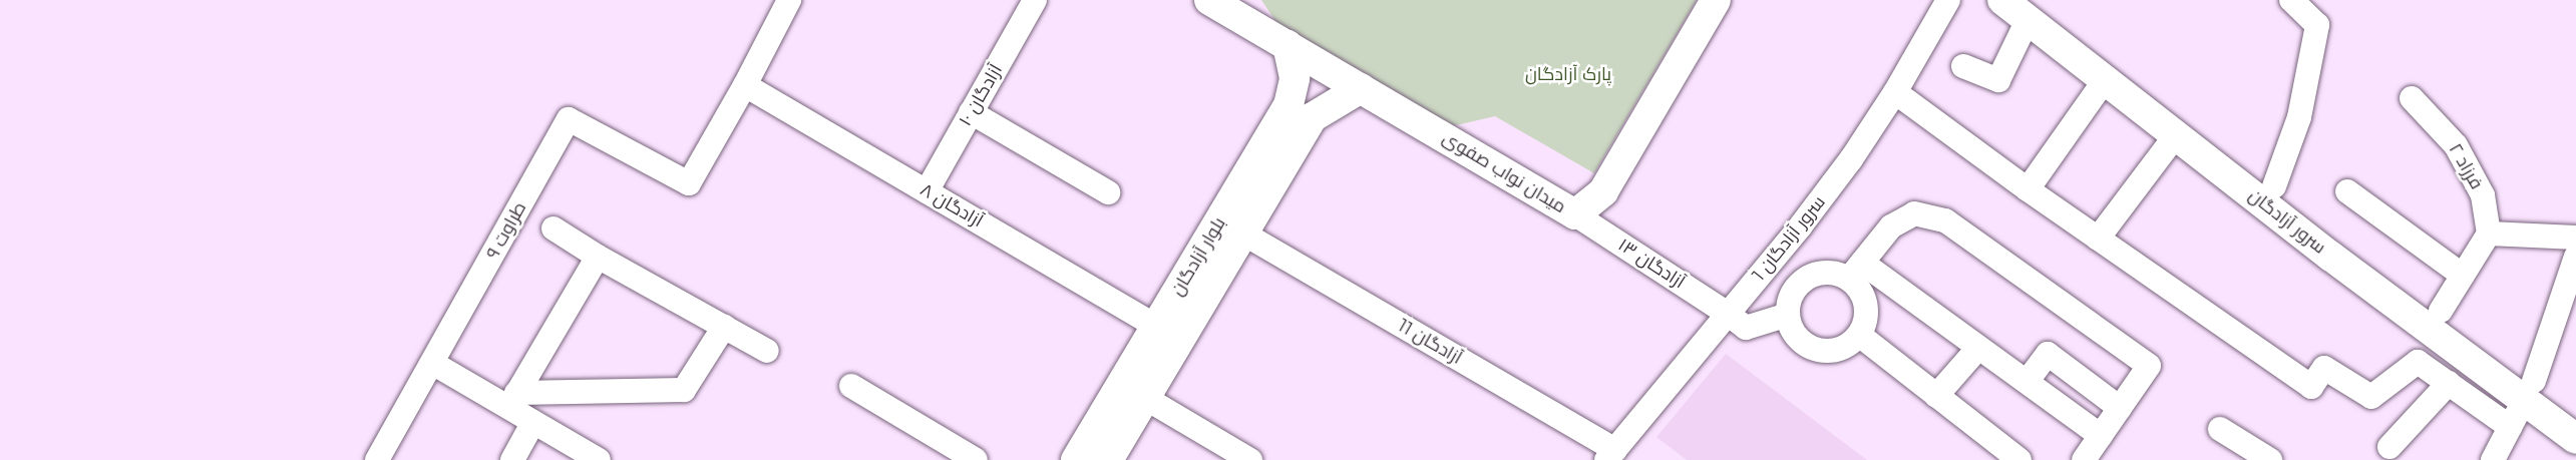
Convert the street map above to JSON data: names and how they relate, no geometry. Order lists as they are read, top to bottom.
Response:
{
  "streets": {
    "main road": ["میدان نواب صفوی", "سرور آزادگان", "بلوار آزادگان"],
    "street": [
      "آزادگان ۱۰",
      "فرزاد ۲",
      "آزادگان ۸",
      "طراوت ۹",
      "سرور آزادگان 1",
      "آزادگان ۱۳",
      "آزادگان 11"
    ]
  },
  "crossings": [
    ["آزادگان ۱۰", "آزادگان ۸"],
    ["میدان نواب صفوی", "بلوار آزادگان"],
    ["میدان نواب صفوی", "آزادگان ۱۳"],
    ["آزادگان ۸", "طراوت ۹"],
    ["آزادگان ۸", "بلوار آزادگان"],
    ["سرور آزادگان 1", "آزادگان ۱۳"],
    ["سرور آزادگان 1", "آزادگان 11"],
    ["بلوار آزادگان", "آزادگان 11"]
  ],
  "parks": ["پارک آزادگان"]
}
